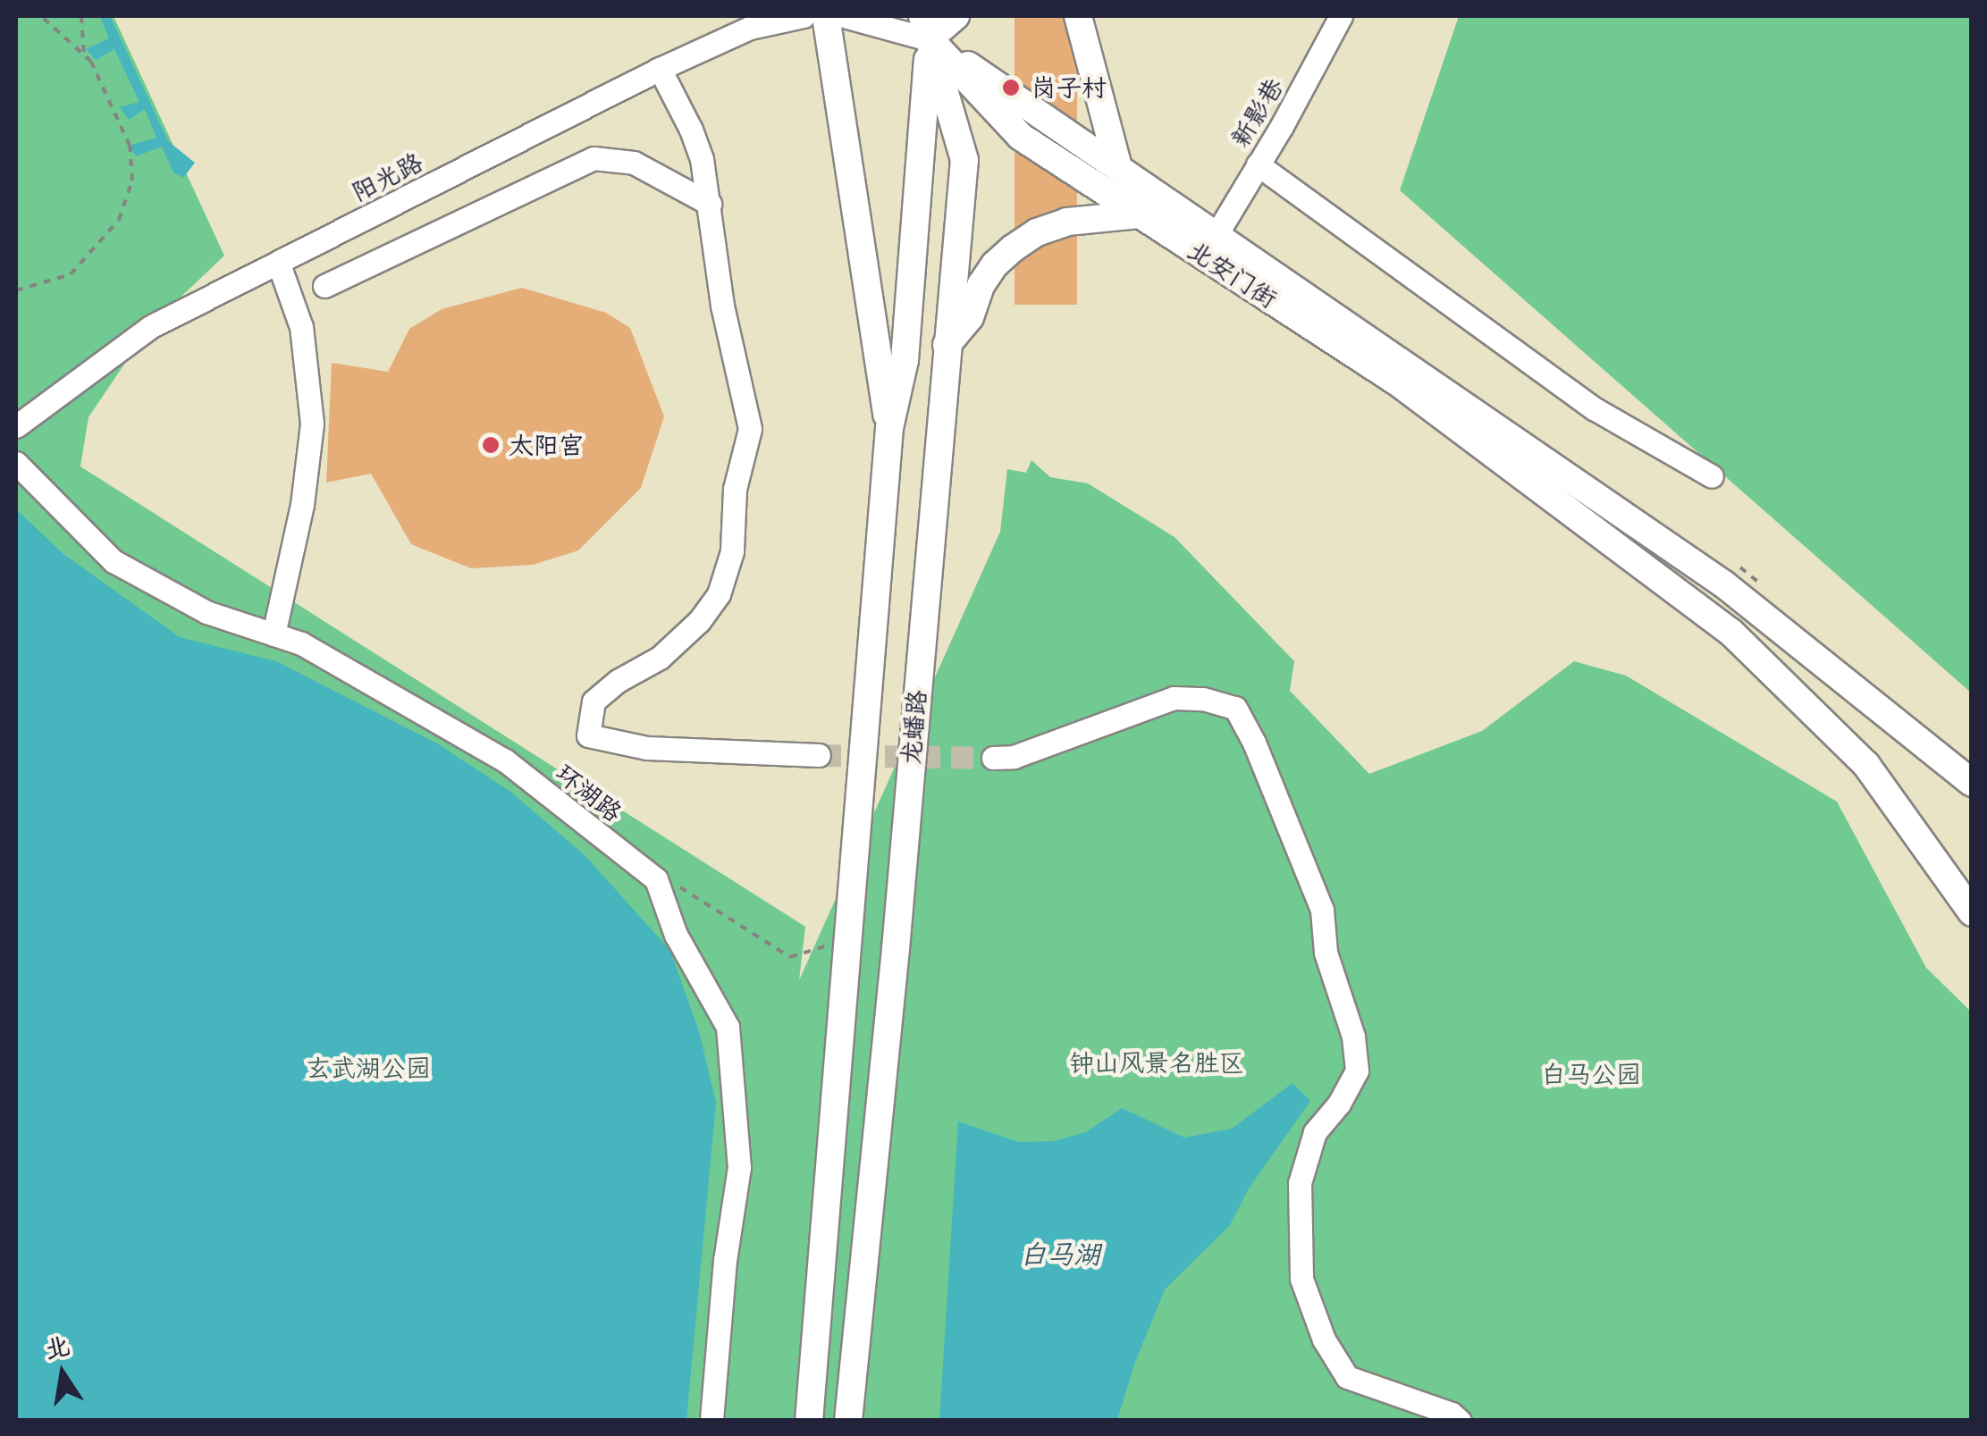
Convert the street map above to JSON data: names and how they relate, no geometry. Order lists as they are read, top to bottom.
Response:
{
  "streets": {
    "main road": ["北安门街", "龙蟠路"],
    "street": ["新影巷", "阳光路", "环湖路"]
  },
  "crossings": [
    ["北安门街", "龙蟠路"]
  ],
  "water": ["白马湖"],
  "parks": ["钟山风景名胜区", "玄武湖公园", "白马公园"],
  "places": ["岗子村", "太阳宫"],
  "north": "top"
}
